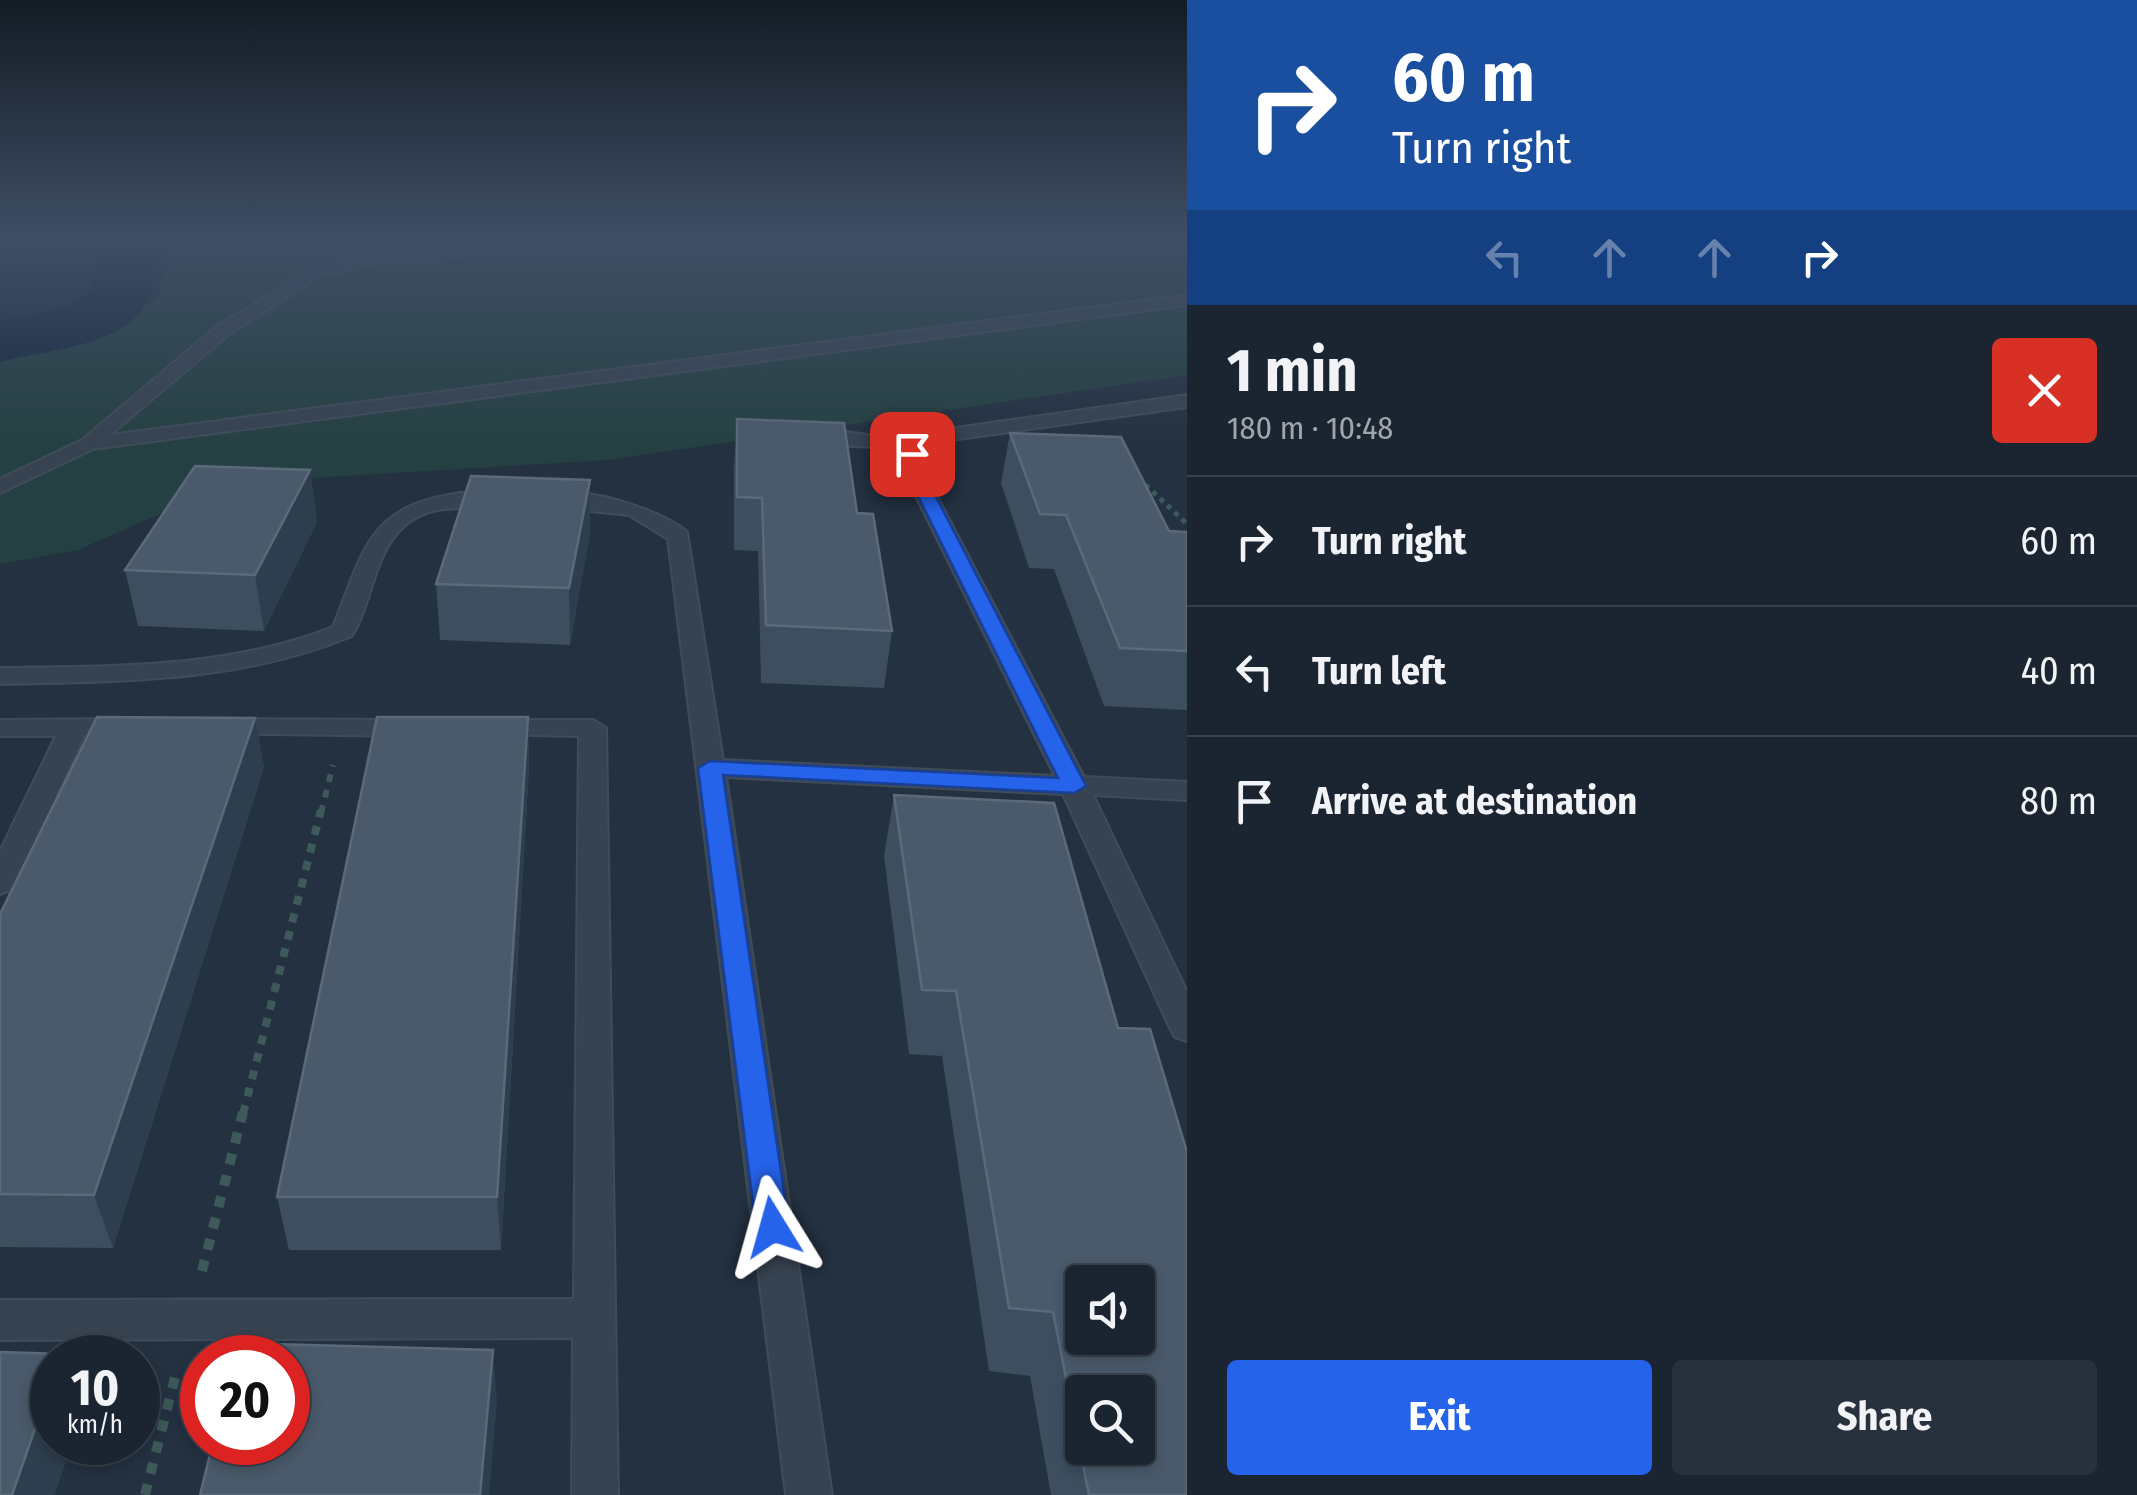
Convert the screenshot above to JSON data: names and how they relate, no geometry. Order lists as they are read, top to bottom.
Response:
{
  "page": {
    "turn": ["60 m", "Turn right"],
    "heading": ["1 min", "180 m · 10:48"],
    "list": [
      {
        "name": "Turn right",
        "value": "60 m"
      },
      {
        "name": "Turn left",
        "value": "40 m"
      },
      {
        "name": "Arrive at destination",
        "value": "80 m"
      }
    ],
    "speed": "10 km/h",
    "limit": "20",
    "buttons": ["Exit", "Share"]
  }
}
